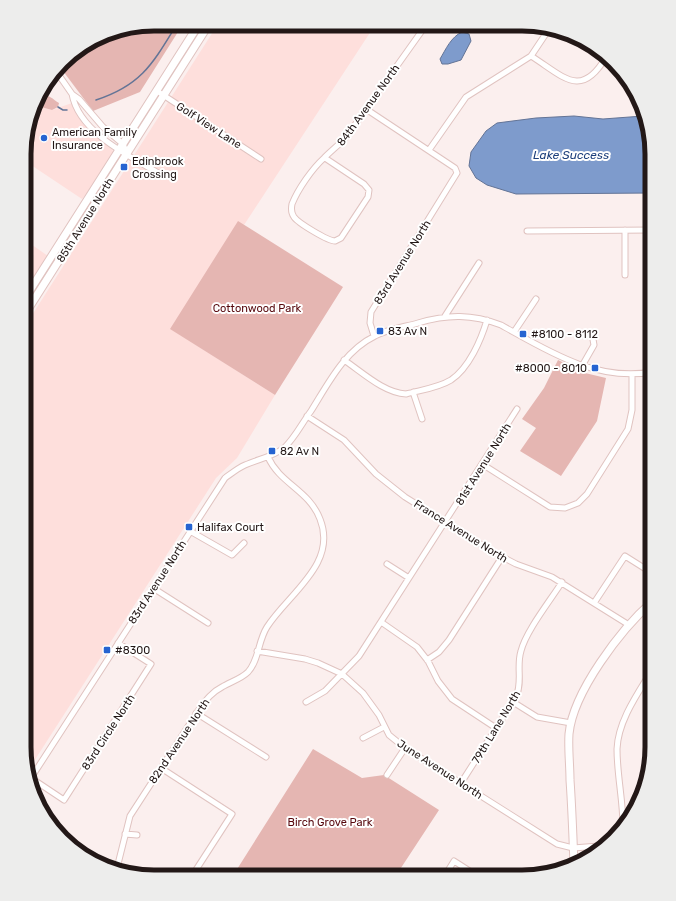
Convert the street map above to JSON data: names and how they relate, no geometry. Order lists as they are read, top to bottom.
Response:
{
  "streets": {
    "main road": ["85th Avenue North"],
    "street": [
      "84th Avenue North",
      "Golf View Lane",
      "83rd Avenue North",
      "81st Avenue North",
      "France Avenue North",
      "79th Lane North",
      "83rd Circle North",
      "82nd Avenue North",
      "June Avenue North"
    ]
  },
  "crossings": [
    ["Golf View Lane", "85th Avenue North"],
    ["83rd Avenue North", "France Avenue North"],
    ["83rd Avenue North", "83rd Circle North"],
    ["83rd Avenue North", "82nd Avenue North"],
    ["81st Avenue North", "France Avenue North"],
    ["81st Avenue North", "June Avenue North"],
    ["France Avenue North", "79th Lane North"],
    ["79th Lane North", "June Avenue North"],
    ["82nd Avenue North", "June Avenue North"]
  ],
  "water": ["Lake Success"],
  "parks": ["Cottonwood Park", "Birch Grove Park"],
  "places": {
    "other": ["American Family Insurance"],
    "transit": [
      "Edinbrook Crossing",
      "83 Av N",
      "#8100 - 8112",
      "#8000 - 8010",
      "82 Av N",
      "Halifax Court",
      "#8300"
    ]
  }
}
